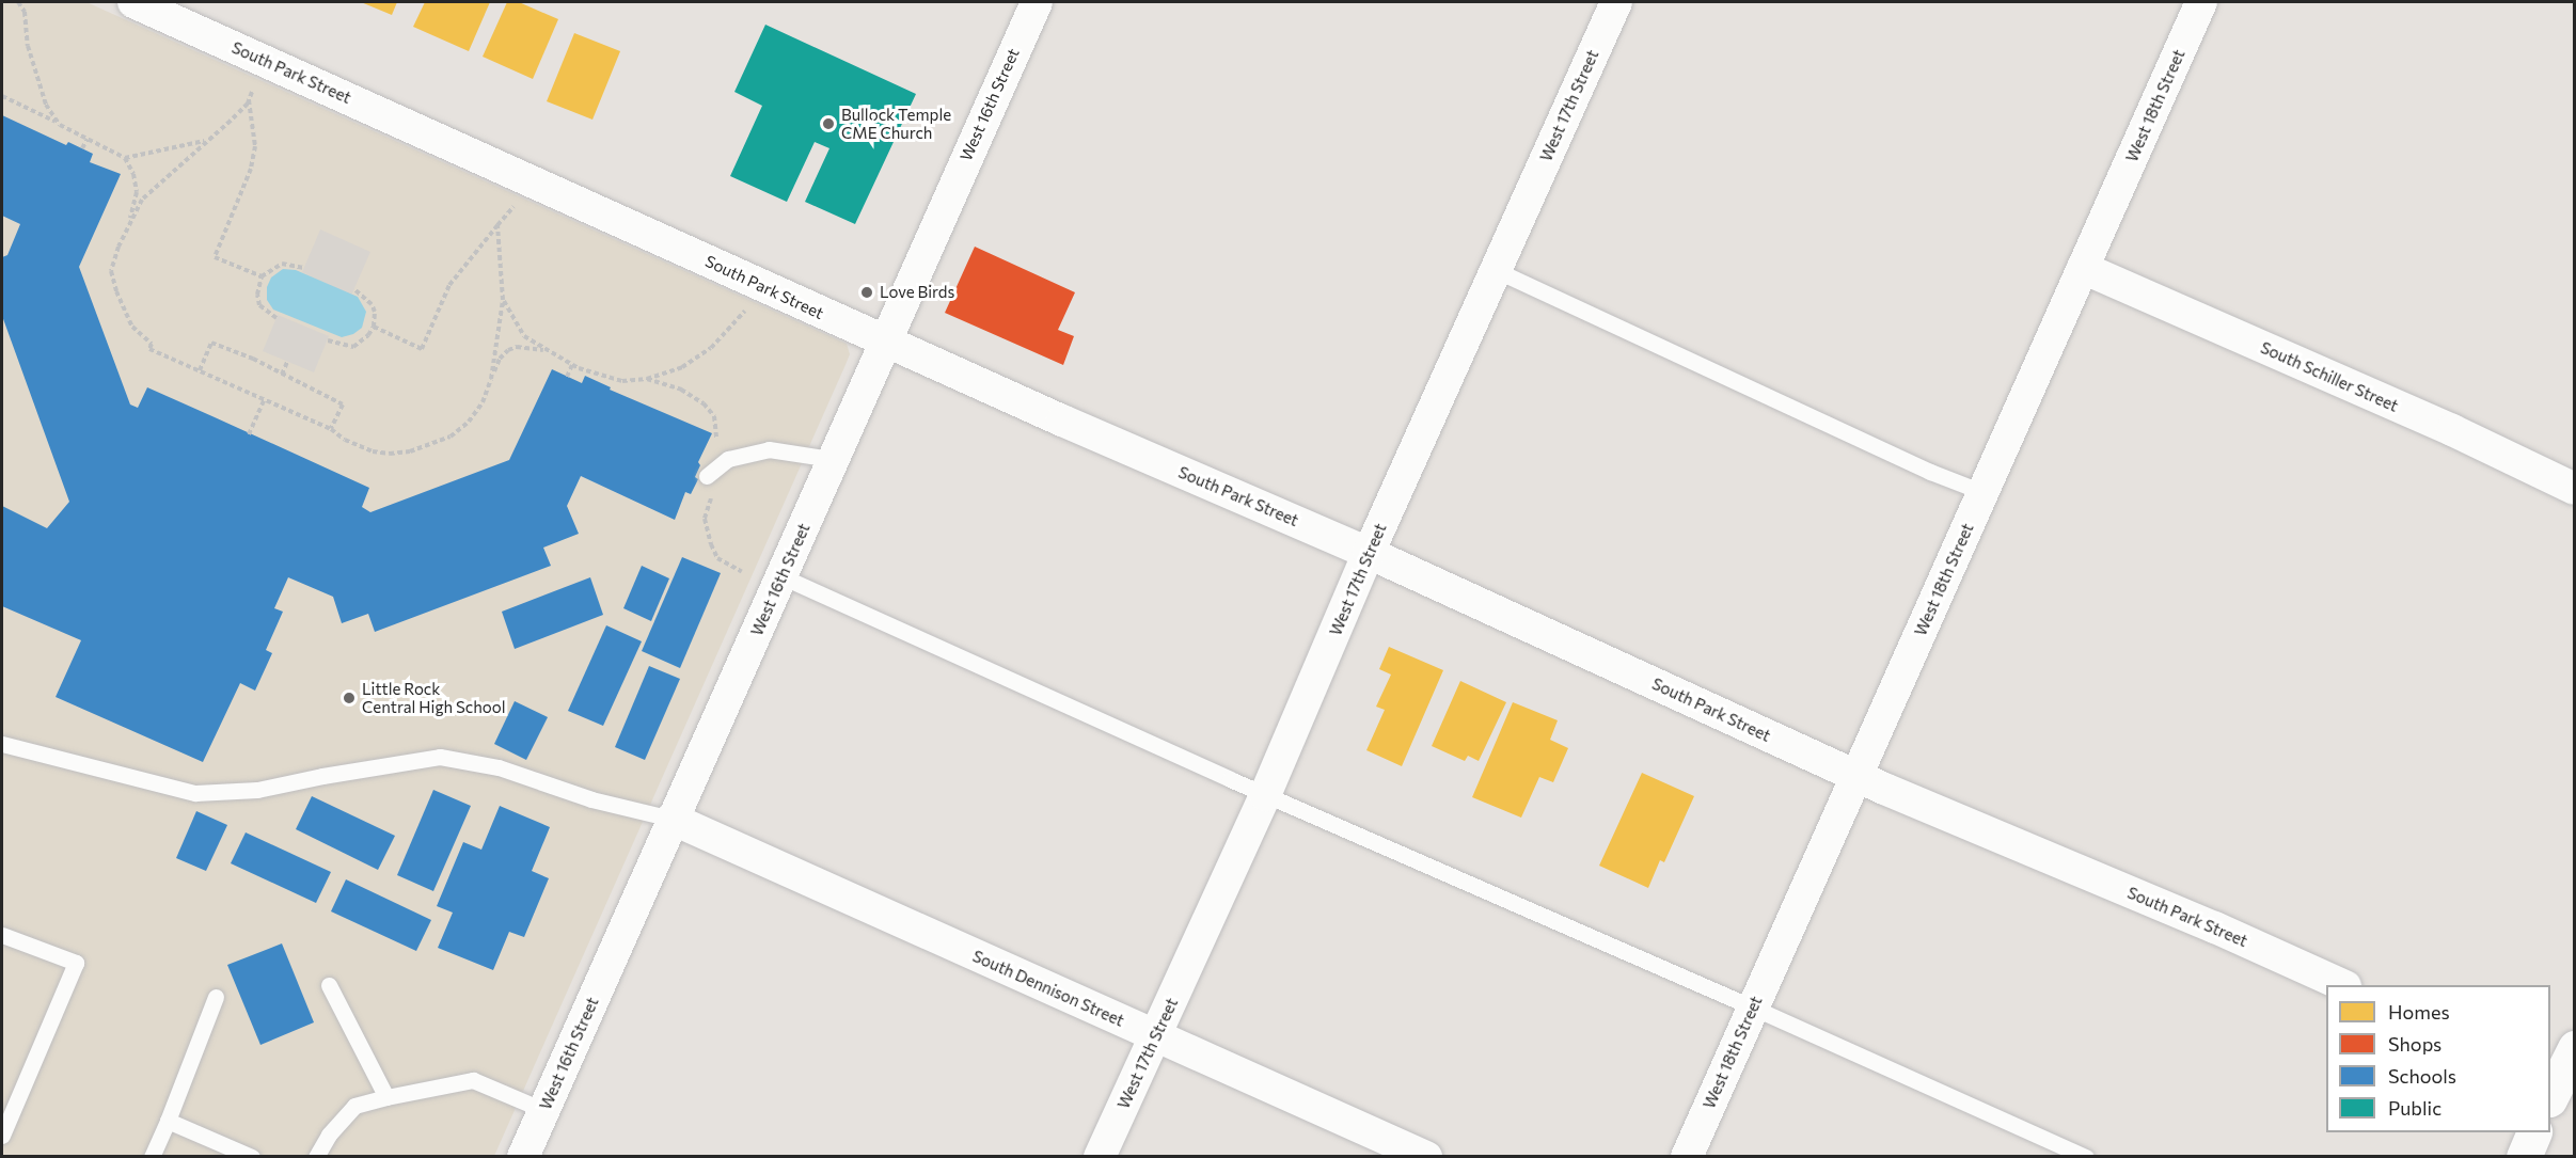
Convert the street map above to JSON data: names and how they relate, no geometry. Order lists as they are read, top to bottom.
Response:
{
  "streets": {
    "street": [
      "South Park Street",
      "West 16th Street",
      "West 17th Street",
      "West 18th Street",
      "South Schiller Street",
      "South Dennison Street"
    ]
  },
  "crossings": [
    ["South Park Street", "West 16th Street"],
    ["South Park Street", "West 17th Street"],
    ["South Park Street", "West 18th Street"],
    ["West 16th Street", "South Dennison Street"],
    ["West 17th Street", "South Dennison Street"],
    ["West 18th Street", "South Schiller Street"]
  ],
  "places": ["Bullock Temple CME Church", "Love Birds", "Little Rock Central High School"],
  "legend": [
    "Homes",
    "Shops",
    "Schools",
    "Public"
  ]
}
